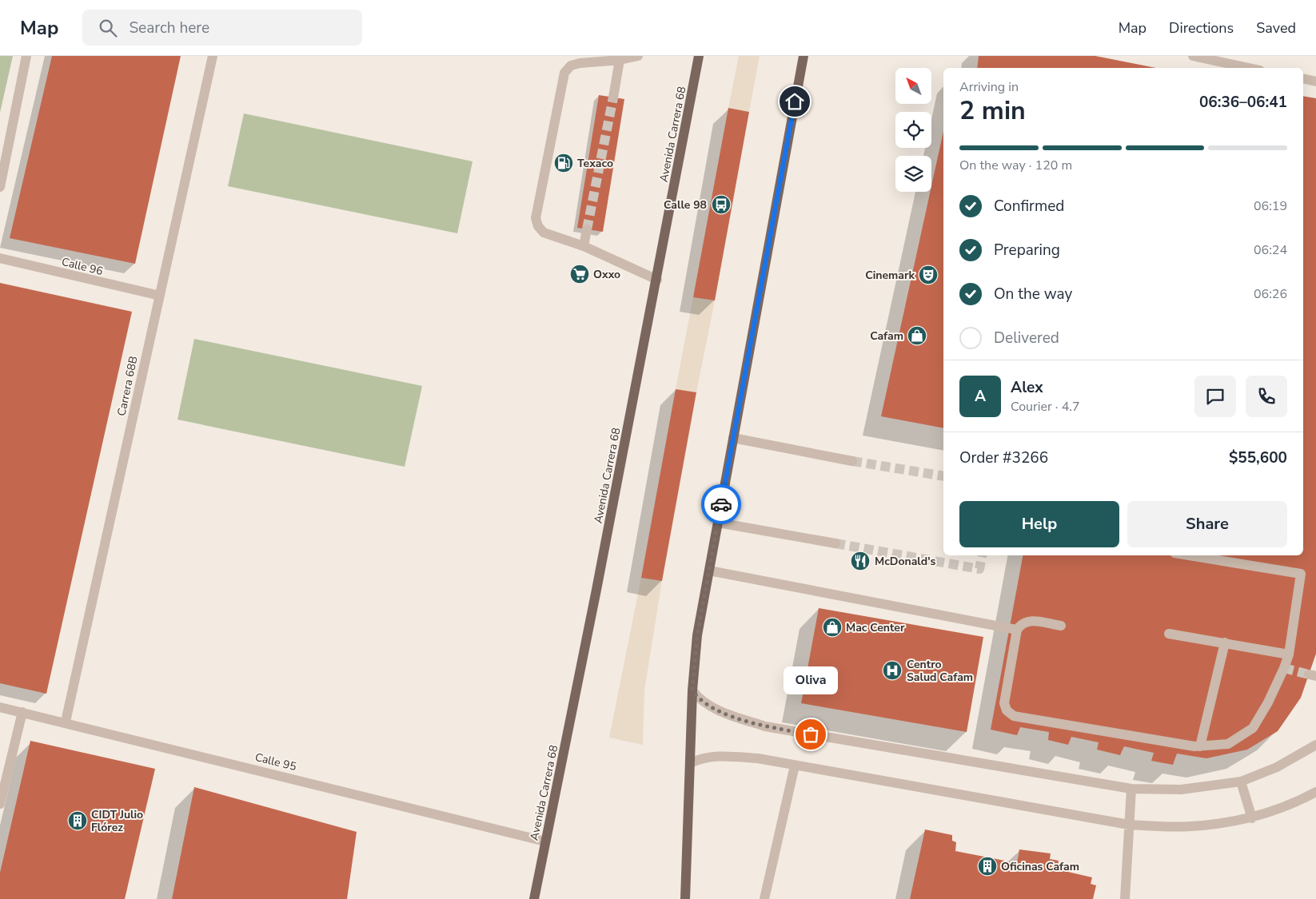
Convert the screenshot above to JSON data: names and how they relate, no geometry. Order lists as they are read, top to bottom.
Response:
{
  "streets": {
    "main road": ["Avenida Carrera 68"],
    "street": ["Calle 96", "Carrera 68B", "Calle 95"]
  },
  "crossings": [
    ["Avenida Carrera 68", "Calle 95"],
    ["Calle 96", "Carrera 68B"],
    ["Carrera 68B", "Calle 95"]
  ],
  "places": {
    "fuel station": ["Texaco"],
    "bus stop": ["Calle 98"],
    "supermarket": ["Oxxo"],
    "theatre": ["Cinemark"],
    "shop": ["Cafam", "Mac Center"],
    "restaurant": ["McDonald's"],
    "hospital": ["Centro Salud Cafam"],
    "other": ["Oliva"],
    "building": ["CIDT Julio Flórez", "Oficinas Cafam"]
  },
  "north": "top left",
  "page": {
    "header": "Map",
    "search": "Search here",
    "nav": ["Map", "Directions", "Saved"],
    "heading": ["2 min", "Arriving in", "06:36–06:41"],
    "panel": [
      "Alex",
      "Courier · 4.7",
      "Order #3266",
      "$55,600"
    ],
    "bar": "On the way · 120 m",
    "list": [
      ["Confirmed", "06:19"],
      ["Preparing", "06:24"],
      ["On the way", "06:26"],
      "Delivered"
    ],
    "round": "A",
    "buttons": ["Help", "Share"],
    "bubble": "Oliva"
  }
}
